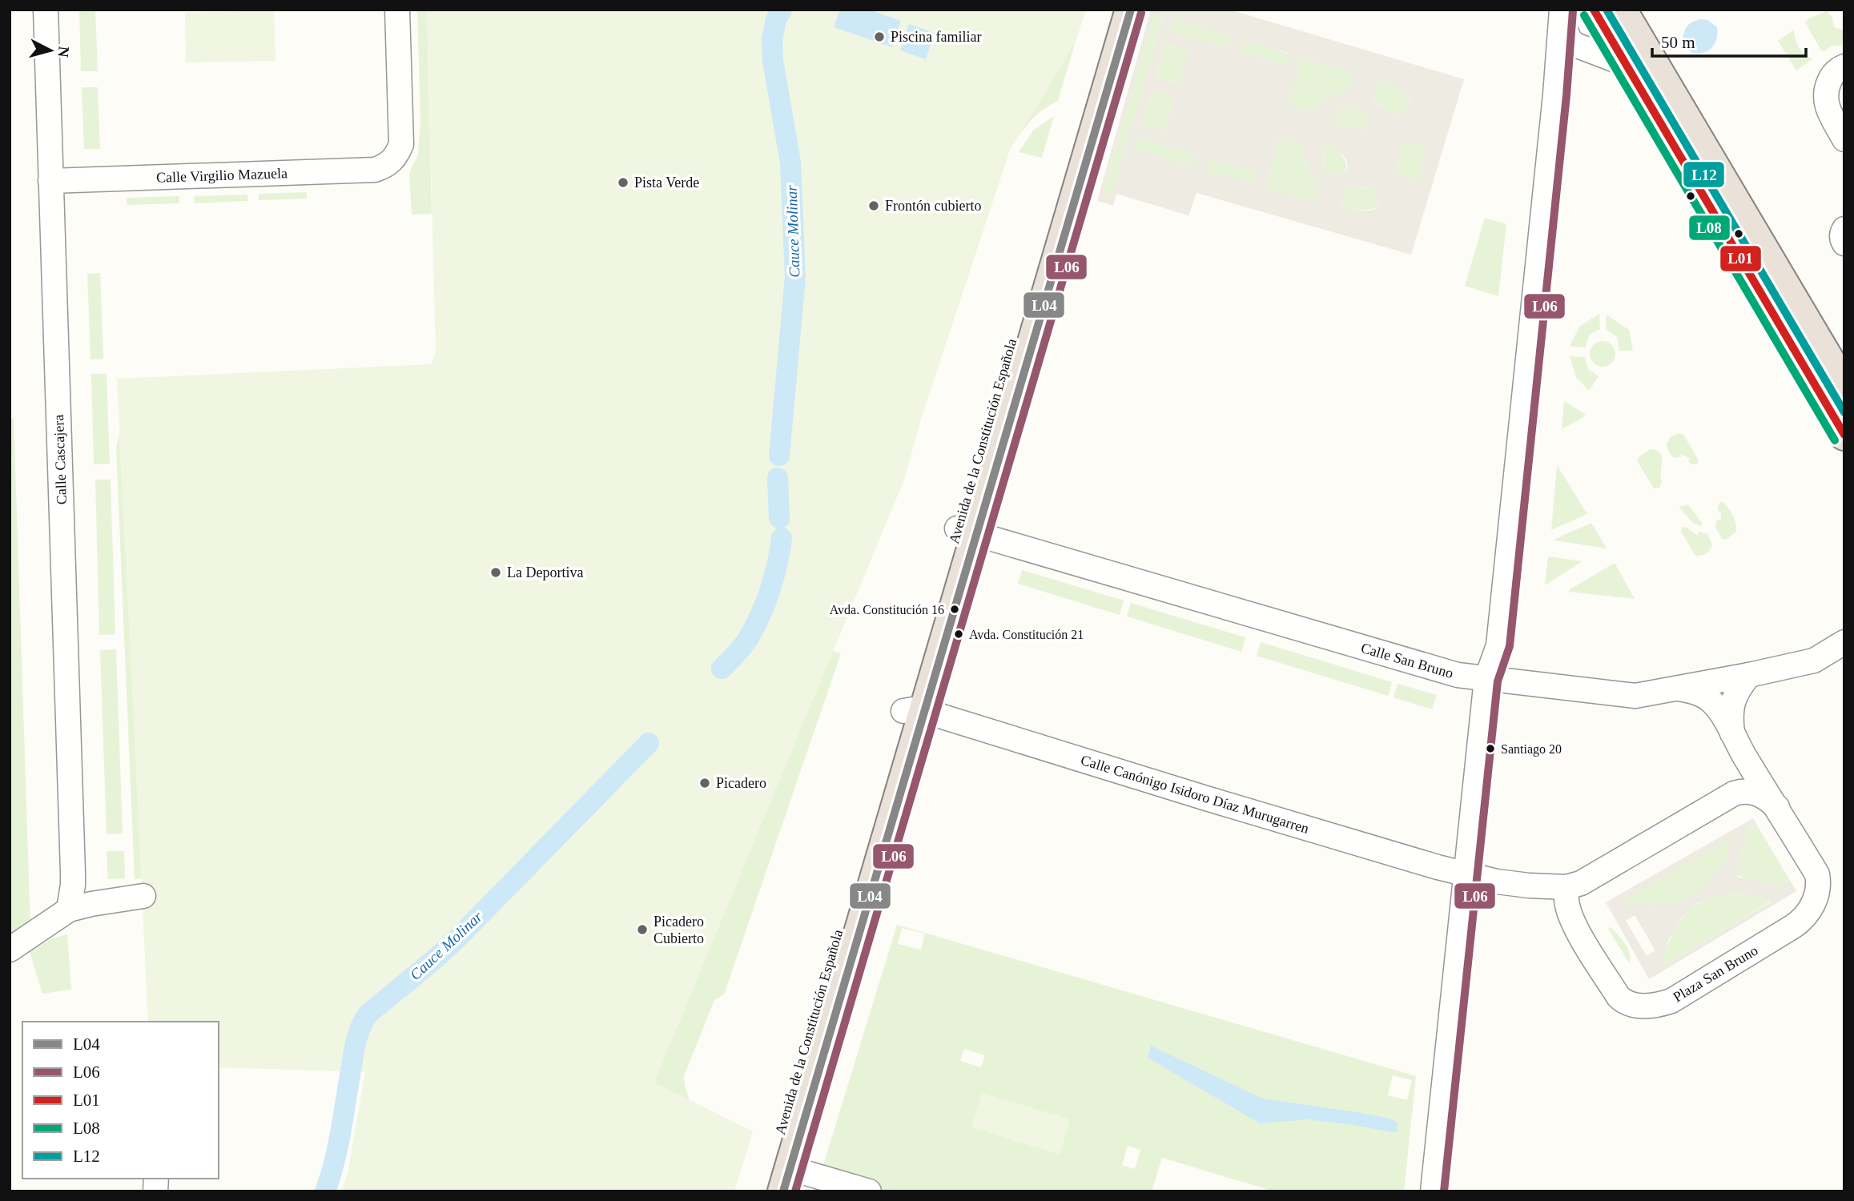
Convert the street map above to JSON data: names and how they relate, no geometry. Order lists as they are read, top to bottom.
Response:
{
  "streets": {
    "highway": ["Avenida de la Constitución Española"],
    "street": [
      "Calle Virgilio Mazuela",
      "Calle Cascajera",
      "Calle San Bruno",
      "Calle Canónigo Isidoro Díaz Murugarren",
      "Plaza San Bruno"
    ]
  },
  "crossings": [
    ["Calle Virgilio Mazuela", "Calle Cascajera"],
    ["Avenida de la Constitución Española", "Calle San Bruno"],
    ["Avenida de la Constitución Española", "Calle Canónigo Isidoro Díaz Murugarren"],
    ["Calle San Bruno", "Plaza San Bruno"]
  ],
  "water": ["Cauce Molinar"],
  "places": [
    "Piscina familiar",
    "Pista Verde",
    "Frontón cubierto",
    "La Deportiva",
    "Avda. Constitución 16",
    "Avda. Constitución 21",
    "Santiago 20",
    "Picadero",
    "Picadero Cubierto"
  ],
  "lines": [
    "transit line L04",
    "transit line L01",
    "transit line L12",
    "transit line L06",
    "transit line L08"
  ],
  "legend": [
    "L04",
    "L06",
    "L01",
    "L08",
    "L12"
  ],
  "scale_bar": "50 m",
  "north": "right"
}
